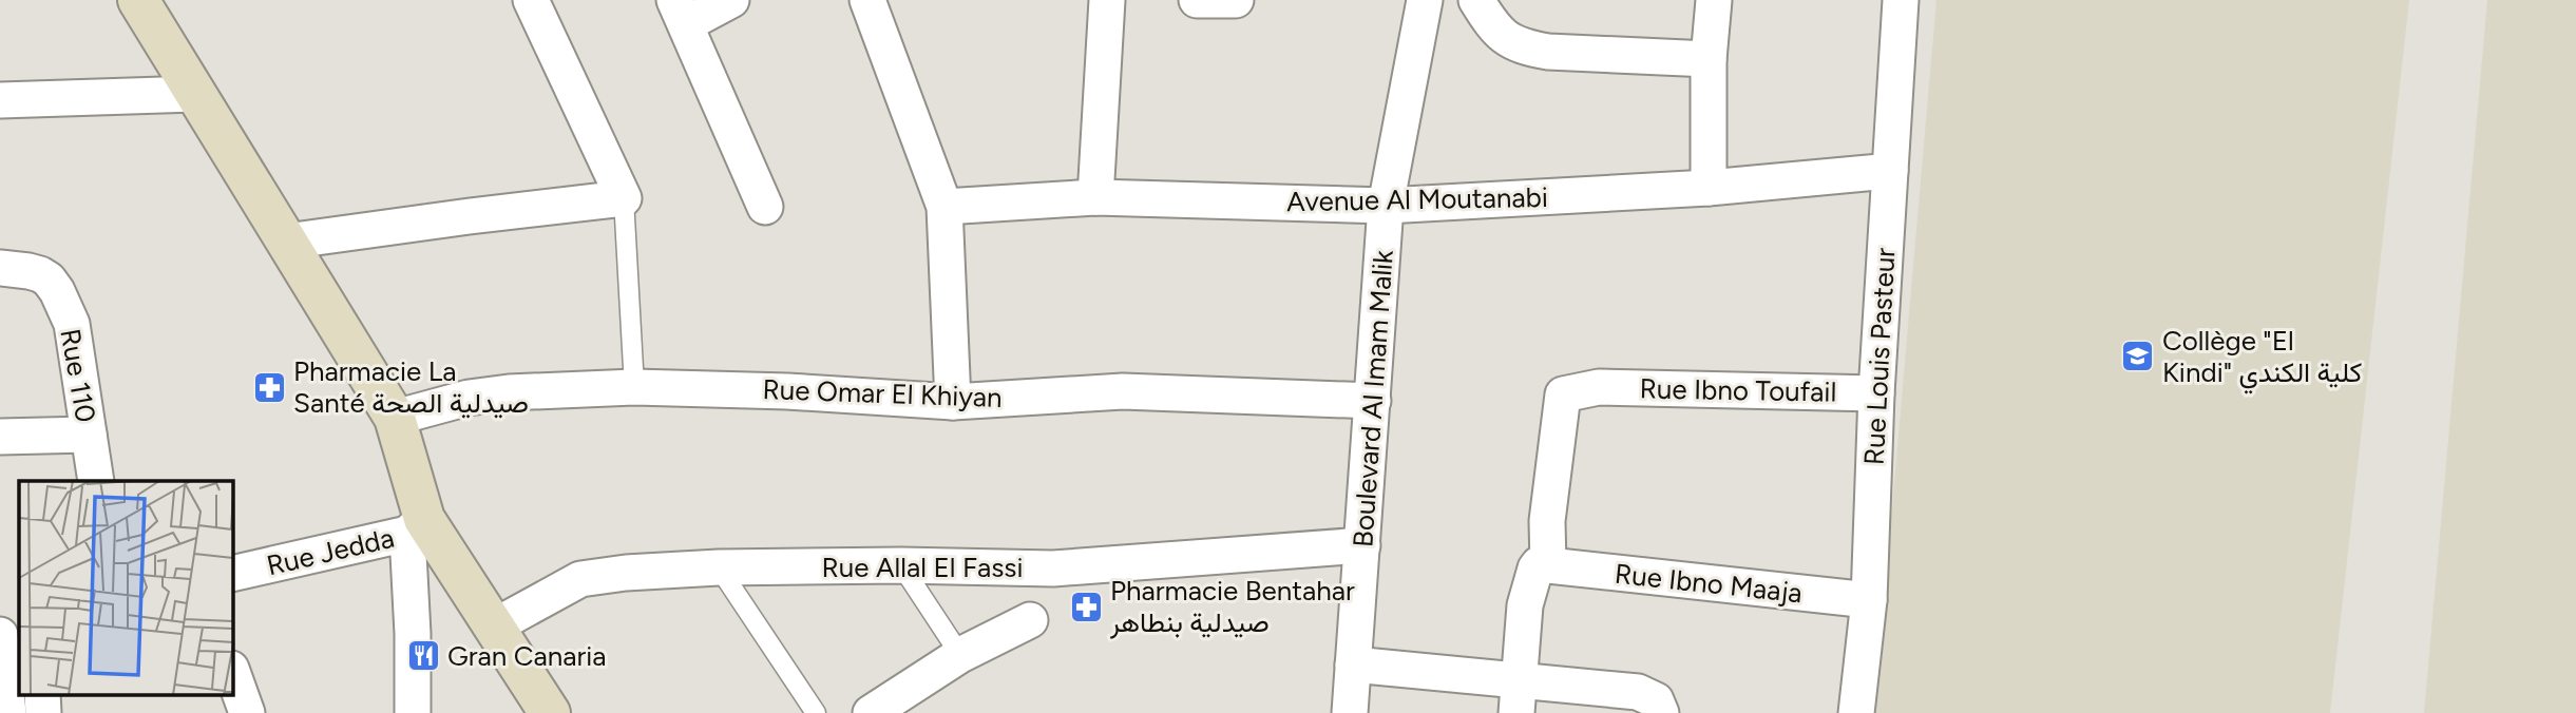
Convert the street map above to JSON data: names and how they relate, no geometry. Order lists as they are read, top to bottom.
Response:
{
  "streets": {
    "street": [
      "Avenue Al Moutanabi",
      "Rue Louis Pasteur",
      "Rue 110",
      "Rue Ibno Toufail",
      "Rue Omar El Khiyan",
      "Boulevard Al Imam Malik",
      "Rue Jedda",
      "Rue Allal El Fassi",
      "Rue Ibno Maaja"
    ]
  },
  "crossings": [
    ["Avenue Al Moutanabi", "Rue Louis Pasteur"],
    ["Avenue Al Moutanabi", "Boulevard Al Imam Malik"],
    ["Rue Louis Pasteur", "Rue Ibno Toufail"],
    ["Rue Louis Pasteur", "Rue Ibno Maaja"],
    ["Rue Ibno Toufail", "Rue Ibno Maaja"],
    ["Rue Omar El Khiyan", "Boulevard Al Imam Malik"],
    ["Boulevard Al Imam Malik", "Rue Allal El Fassi"]
  ],
  "places": {
    "school or university": ["Collège \"El Kindi\" كلية الكندي"],
    "pharmacy": ["Pharmacie La Santé صيدلية الصحة", "Pharmacie Bentahar صيدلية بنطاهر"],
    "restaurant": ["Gran Canaria"]
  }
}
